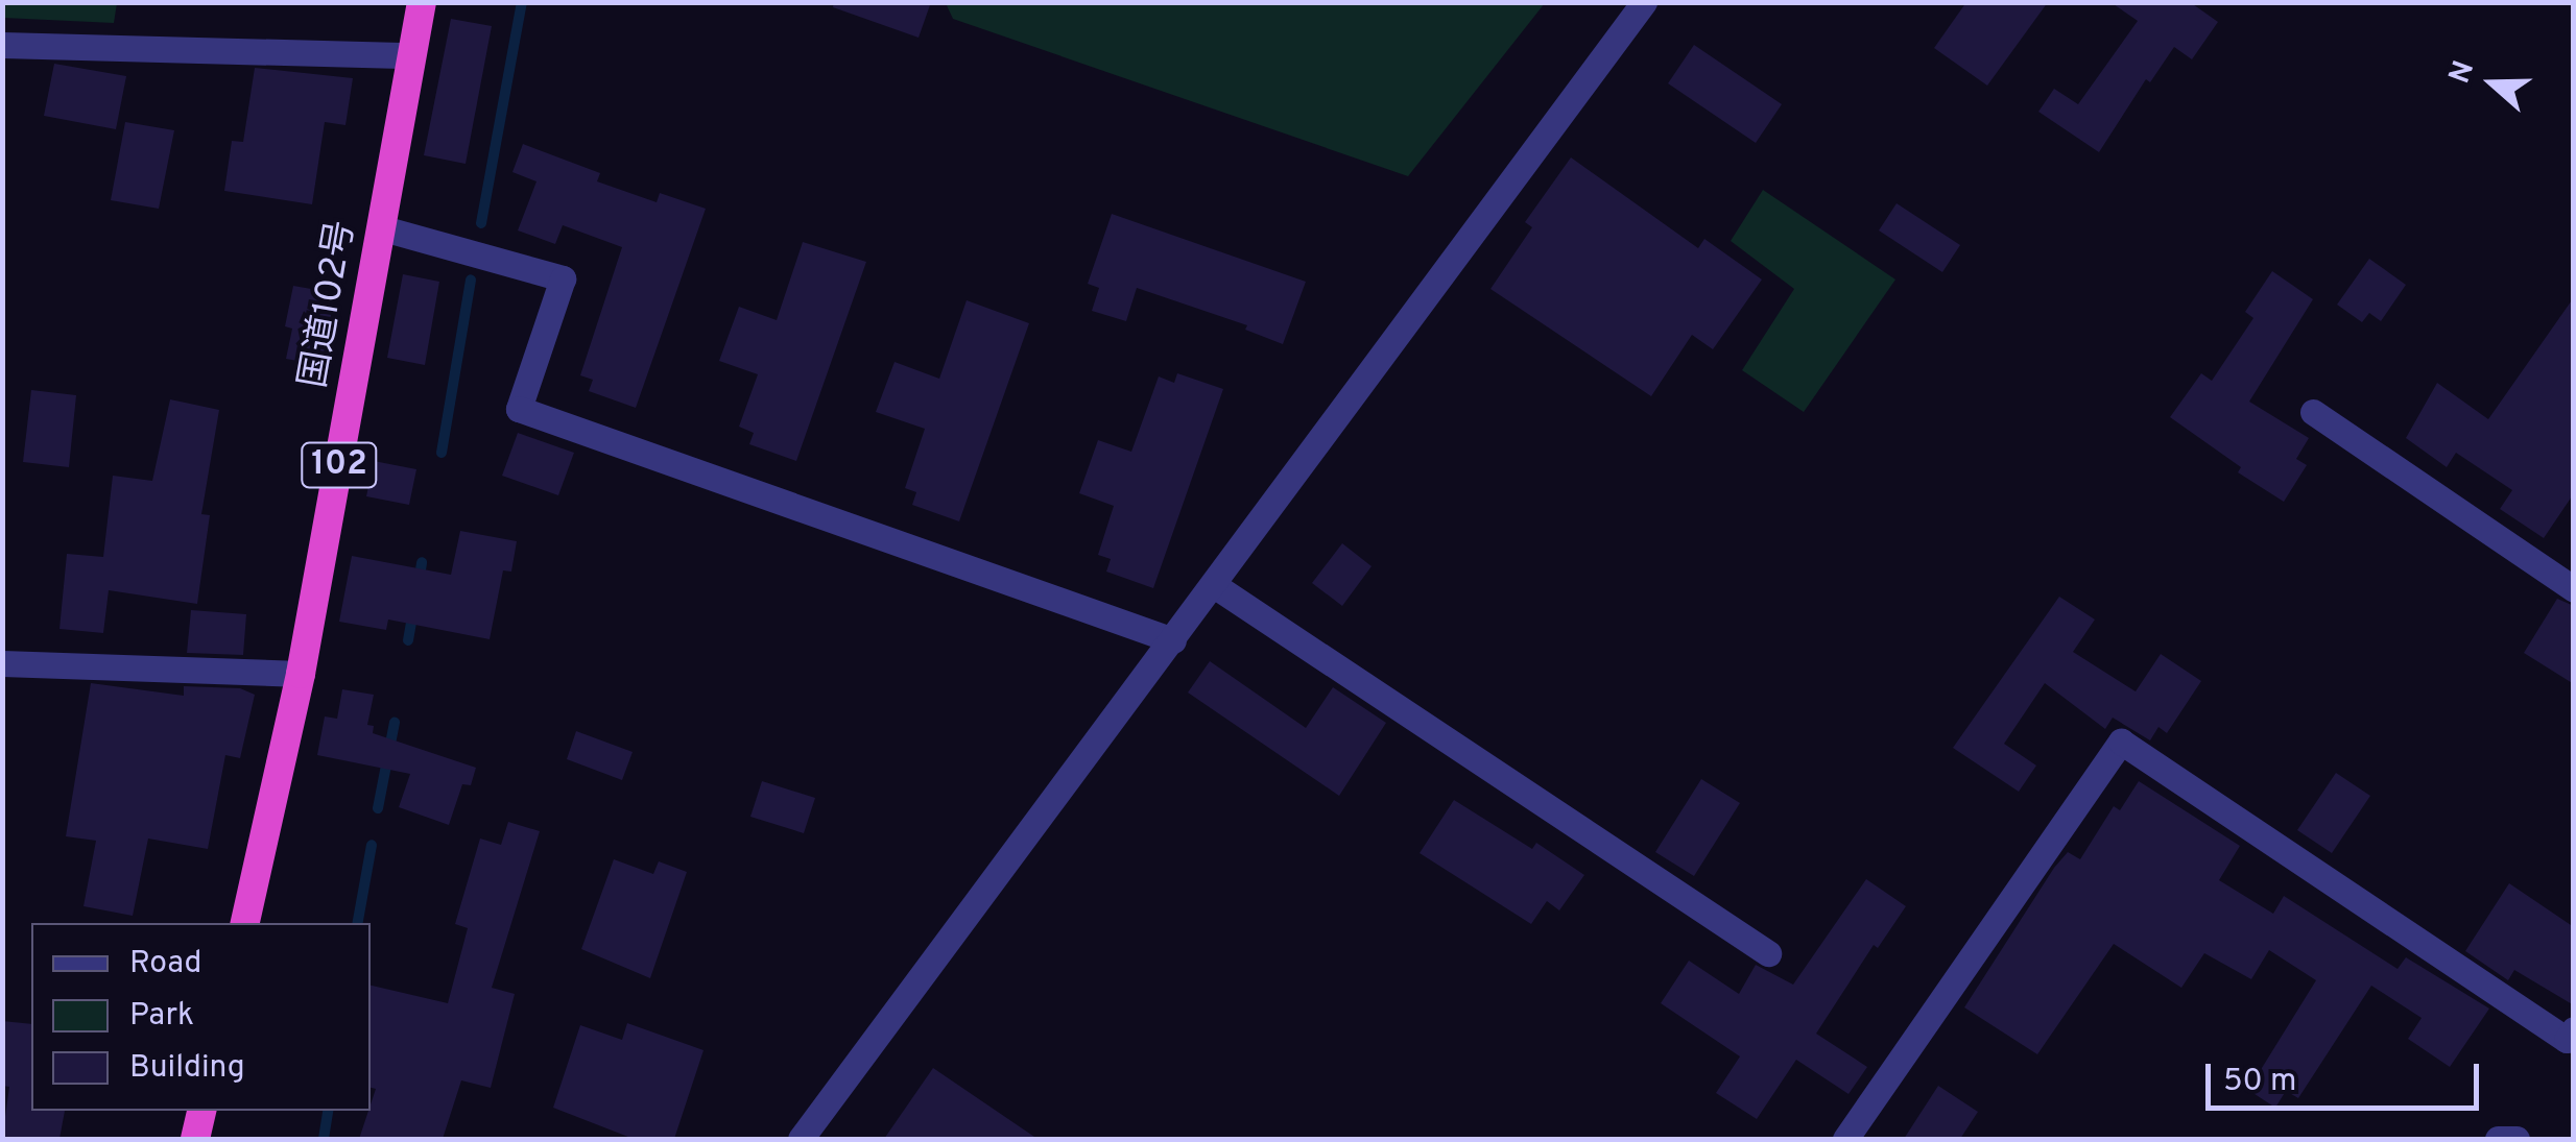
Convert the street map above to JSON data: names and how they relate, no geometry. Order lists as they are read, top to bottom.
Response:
{
  "streets": {
    "highway": ["国道102号", "102"]
  },
  "legend": ["Road", "Park", "Building"],
  "scale_bar": "50 m",
  "north": "left"
}
